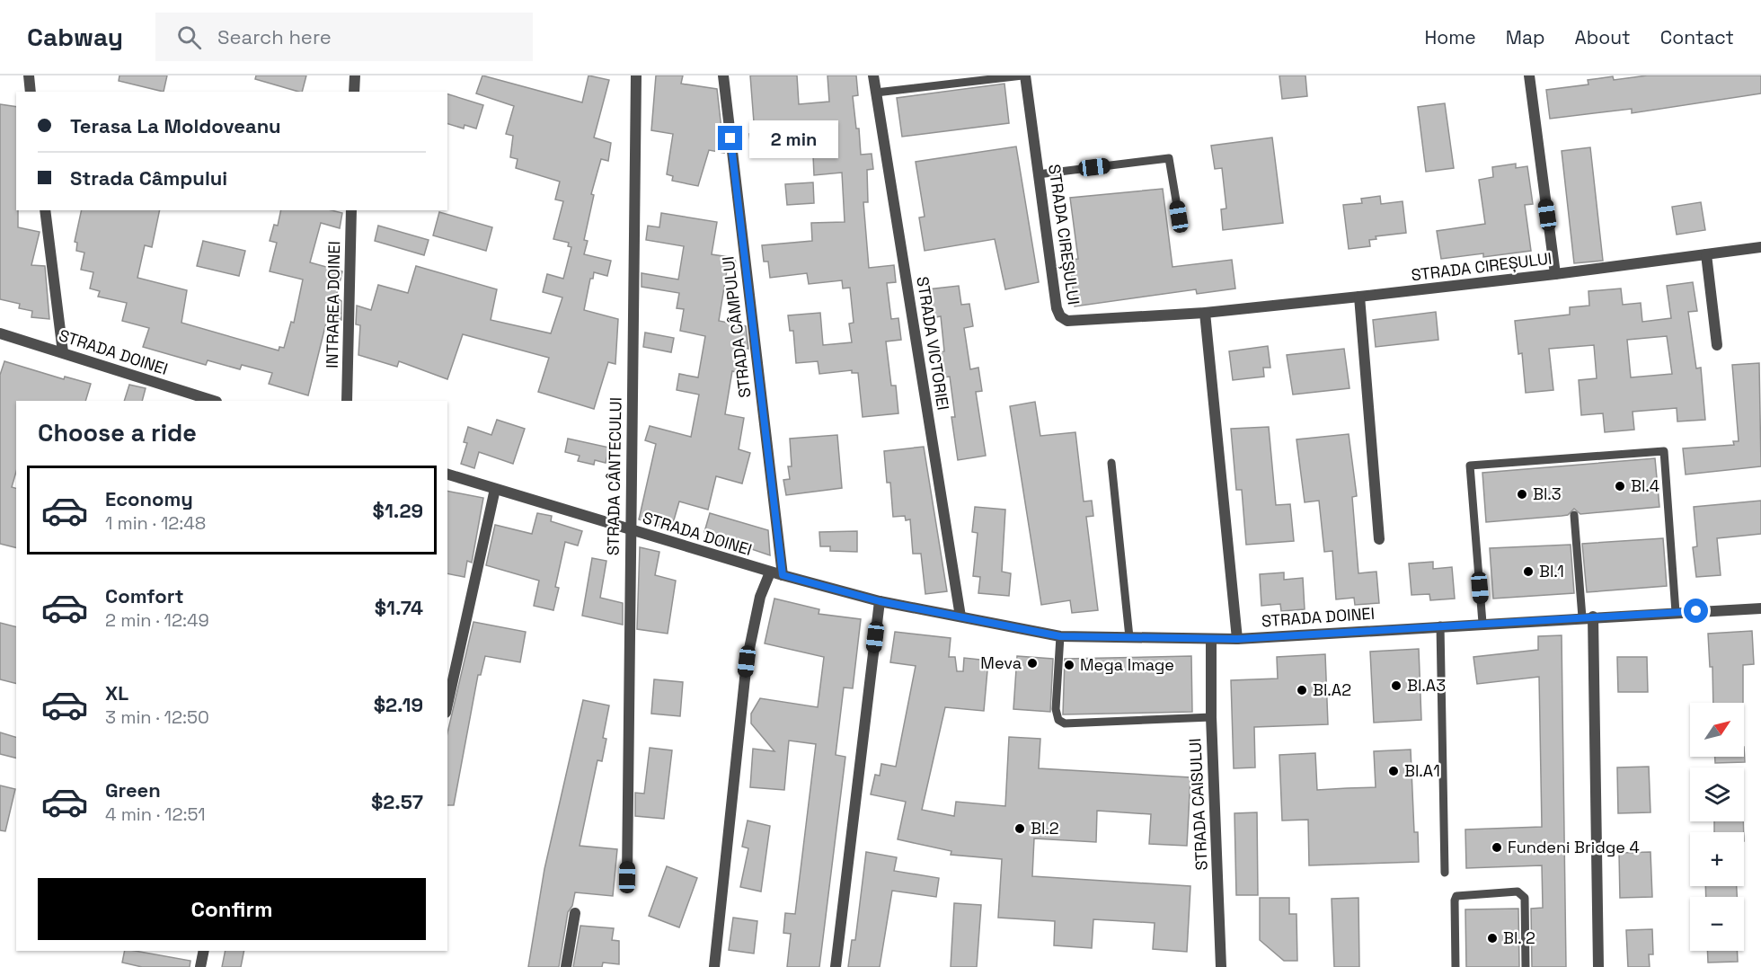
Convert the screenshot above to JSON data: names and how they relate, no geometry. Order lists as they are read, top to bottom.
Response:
{
  "streets": {
    "street": [
      "STRADA CIREȘULUI",
      "INTRAREA DOINEI",
      "STRADA CÂMPULUI",
      "STRADA VICTORIEI",
      "STRADA DOINEI",
      "STRADA CÂNTECULUI",
      "STRADA CAISULUI"
    ]
  },
  "crossings": [
    ["STRADA CÂMPULUI", "STRADA DOINEI"],
    ["STRADA VICTORIEI", "STRADA DOINEI"],
    ["STRADA DOINEI", "STRADA CÂNTECULUI"],
    ["STRADA DOINEI", "STRADA CAISULUI"]
  ],
  "places": [
    "Bl.4",
    "Bl.3",
    "Bl.1",
    "Meva",
    "Mega Image",
    "Bl.A3",
    "Bl.A2",
    "Bl.A1",
    "Bl.2",
    "Fundeni Bridge 4",
    "Bl. 2"
  ],
  "north": "top right",
  "page": {
    "header": "Cabway",
    "search": "Search here",
    "nav": [
      "Home",
      "Map",
      "About",
      "Contact"
    ],
    "banner": ["Terasa La Moldoveanu", "Strada Câmpului"],
    "bubble": "2 min",
    "heading": "Choose a ride",
    "list": [
      {
        "name": "Economy",
        "note": "1 min · 12:48",
        "value": "$1.29"
      },
      {
        "name": "Comfort",
        "note": "2 min · 12:49",
        "value": "$1.74"
      },
      {
        "name": "XL",
        "note": "3 min · 12:50",
        "value": "$2.19"
      },
      {
        "name": "Green",
        "note": "4 min · 12:51",
        "value": "$2.57"
      }
    ],
    "map_buttons": ["+", "−"],
    "buttons": "Confirm"
  }
}
